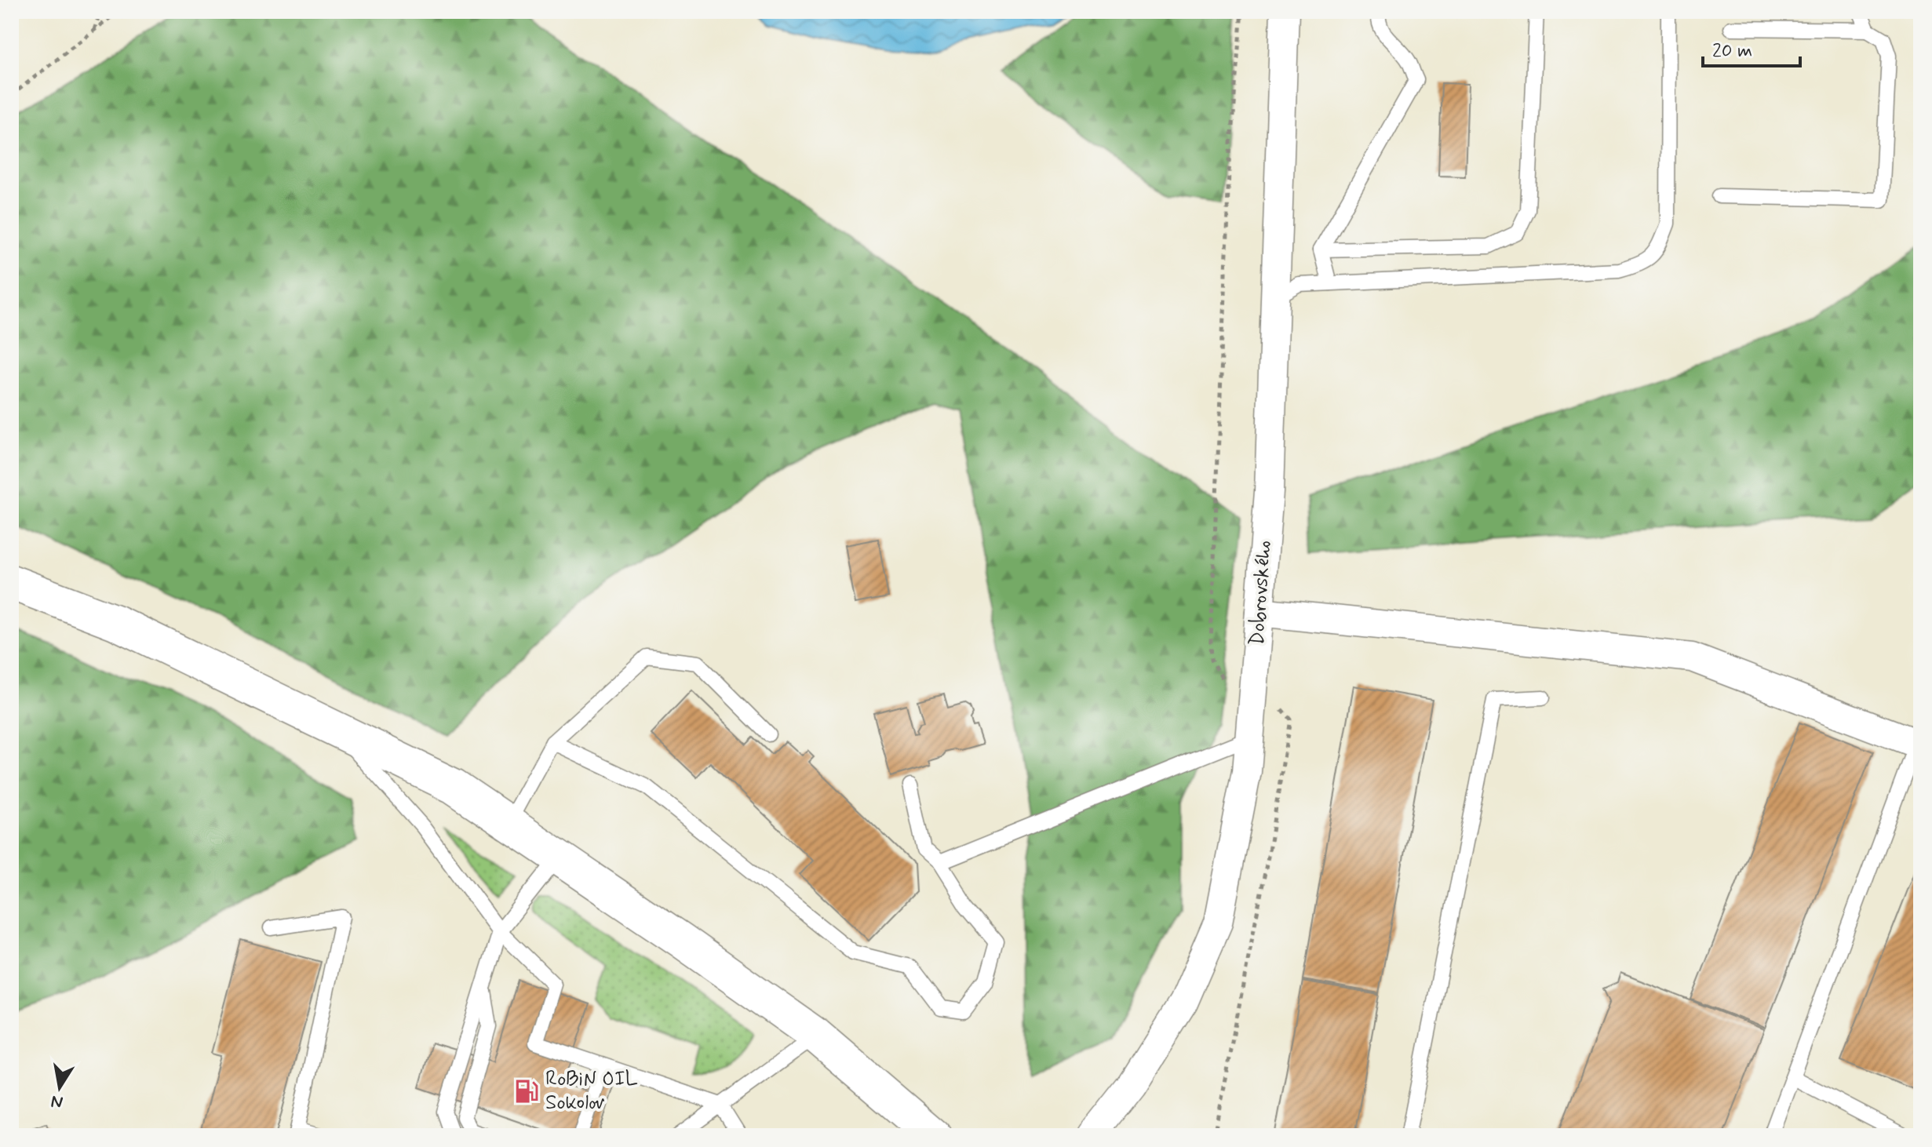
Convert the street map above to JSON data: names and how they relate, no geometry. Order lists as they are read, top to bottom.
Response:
{
  "streets": {
    "street": ["Dobrovského"]
  },
  "places": {
    "fuel station": ["RoBiN OIL Sokolov"]
  },
  "scale_bar": "20 m",
  "north": "bottom"
}
